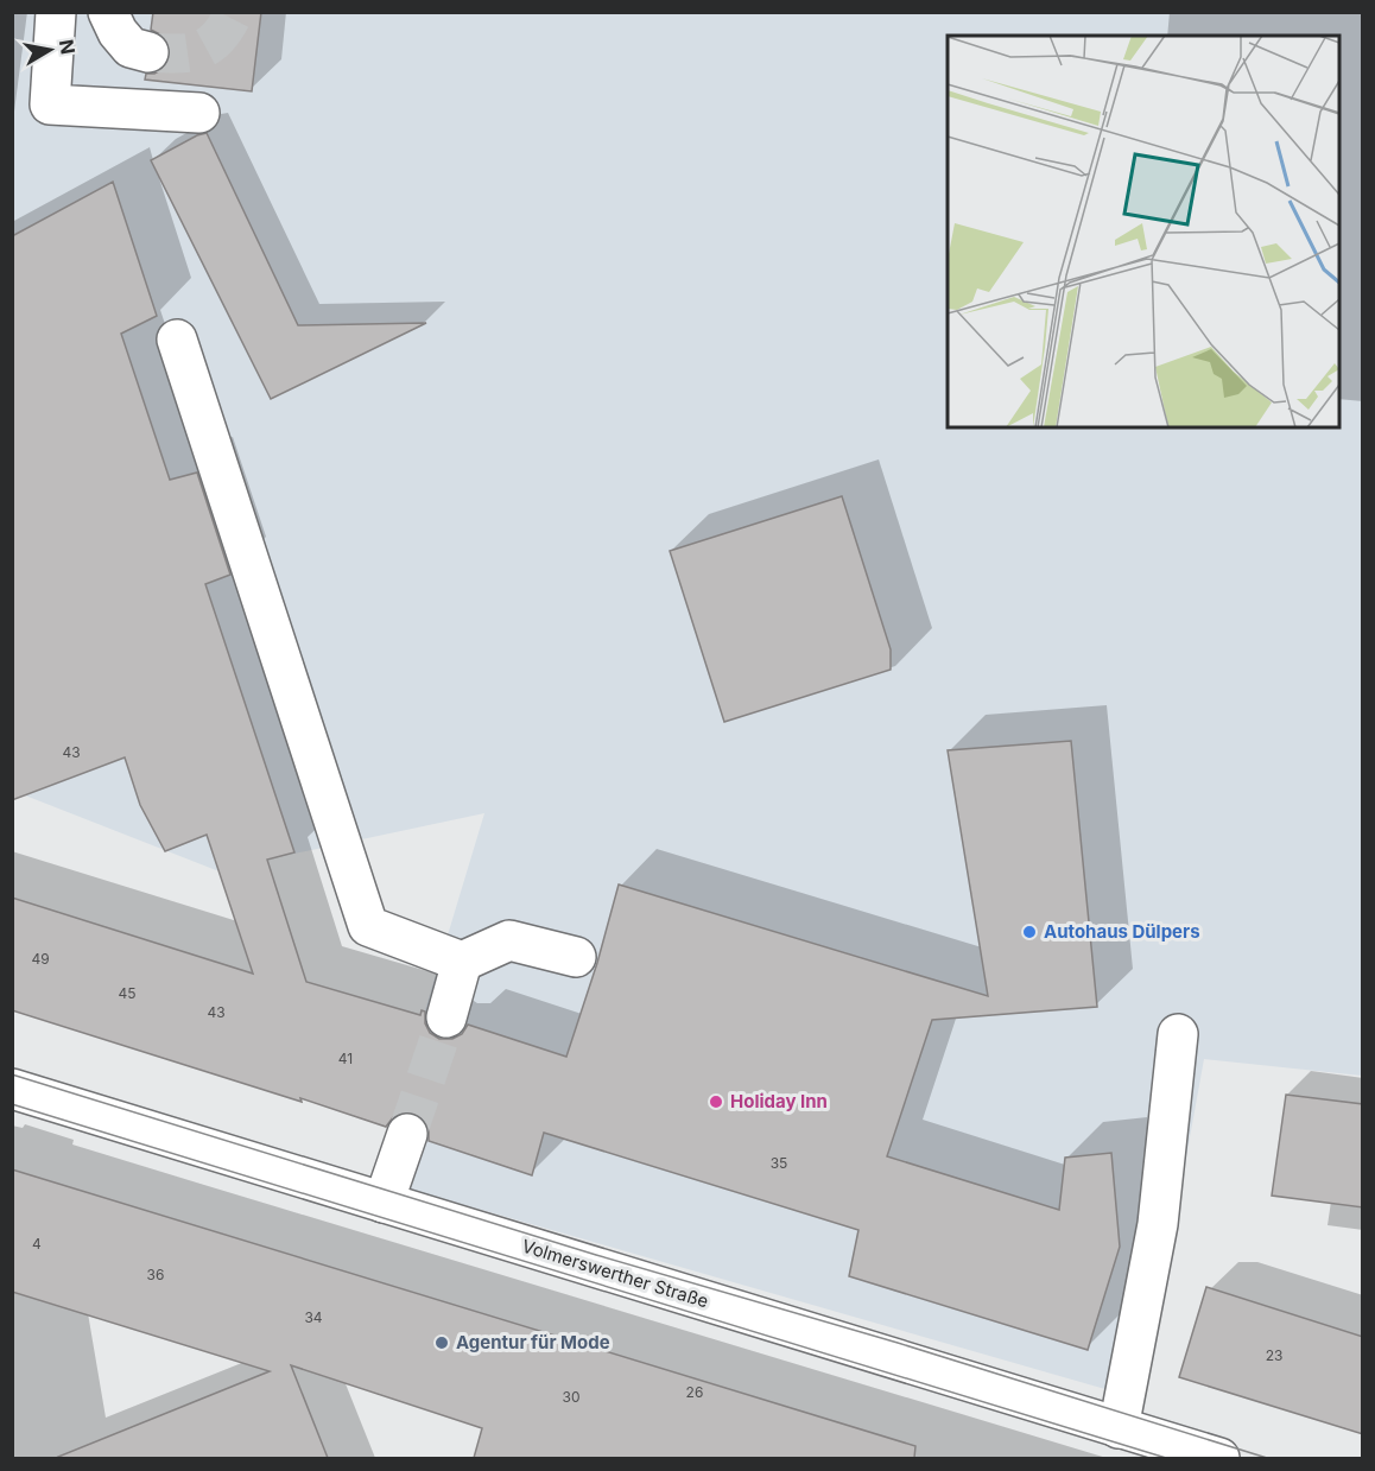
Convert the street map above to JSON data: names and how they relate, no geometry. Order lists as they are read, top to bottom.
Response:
{
  "streets": {
    "street": ["Volmerswerther Straße"]
  },
  "places": ["Autohaus Dülpers", "Holiday Inn", "Agentur für Mode"],
  "house_numbers": [
    "43",
    "49",
    "45",
    "43",
    "41",
    "35",
    "4",
    "36",
    "34",
    "23",
    "26",
    "30"
  ],
  "north": "right"
}
